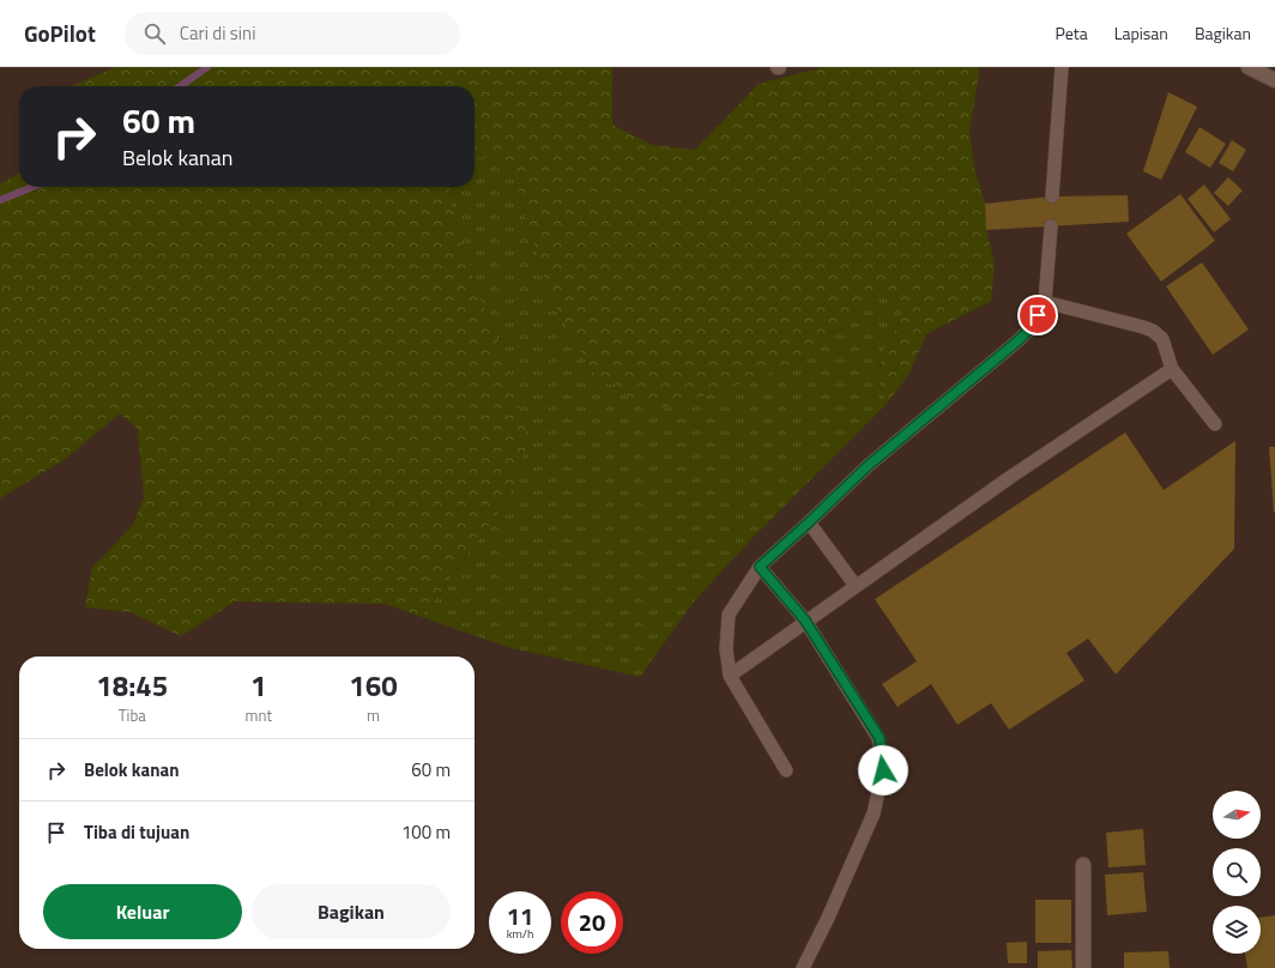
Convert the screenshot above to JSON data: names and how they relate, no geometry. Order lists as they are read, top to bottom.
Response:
{
  "north": "right",
  "page": {
    "header": "GoPilot",
    "search": "Cari di sini",
    "nav": ["Peta", "Lapisan", "Bagikan"],
    "turn": ["60 m", "Belok kanan"],
    "eta": [
      "18:45",
      "Tiba",
      "1",
      "mnt",
      "160",
      "m"
    ],
    "list": [
      {
        "name": "Belok kanan",
        "value": "60 m"
      },
      {
        "name": "Tiba di tujuan",
        "value": "100 m"
      }
    ],
    "buttons": ["Keluar", "Bagikan"],
    "speed": "11 km/h",
    "limit": "20"
  }
}
